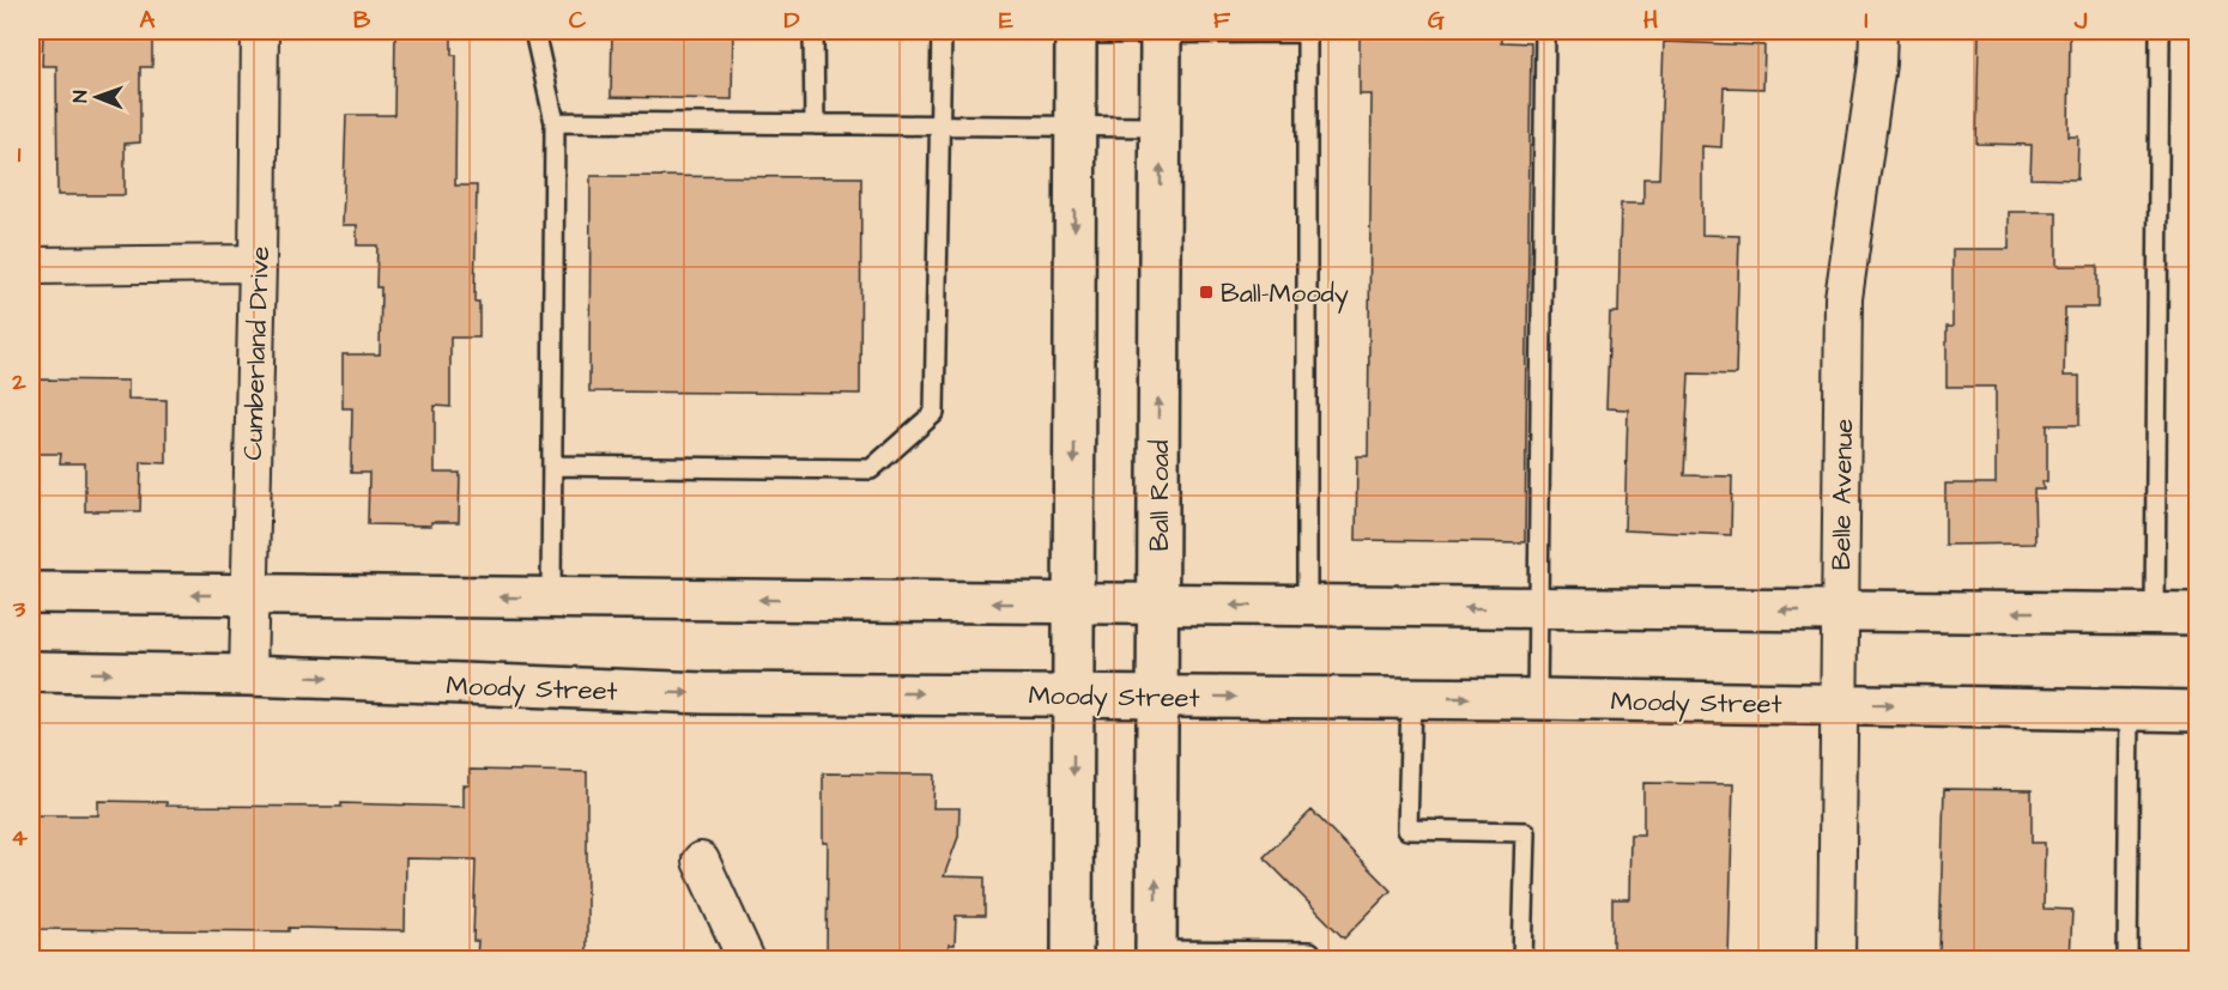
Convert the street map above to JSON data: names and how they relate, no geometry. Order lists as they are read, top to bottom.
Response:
{
  "streets": {
    "main road": ["Ball Road", "Moody Street"],
    "street": ["Cumberland Drive", "Belle Avenue"]
  },
  "crossings": [
    ["Cumberland Drive", "Moody Street"],
    ["Belle Avenue", "Moody Street"],
    ["Ball Road", "Moody Street"]
  ],
  "places": {
    "transit": ["Ball-Moody"]
  },
  "north": "left",
  "grid": {
    "columns": [
      "A",
      "B",
      "C",
      "D",
      "E",
      "F",
      "G",
      "H",
      "I",
      "J"
    ],
    "rows": [
      "1",
      "2",
      "3",
      "4"
    ]
  }
}
